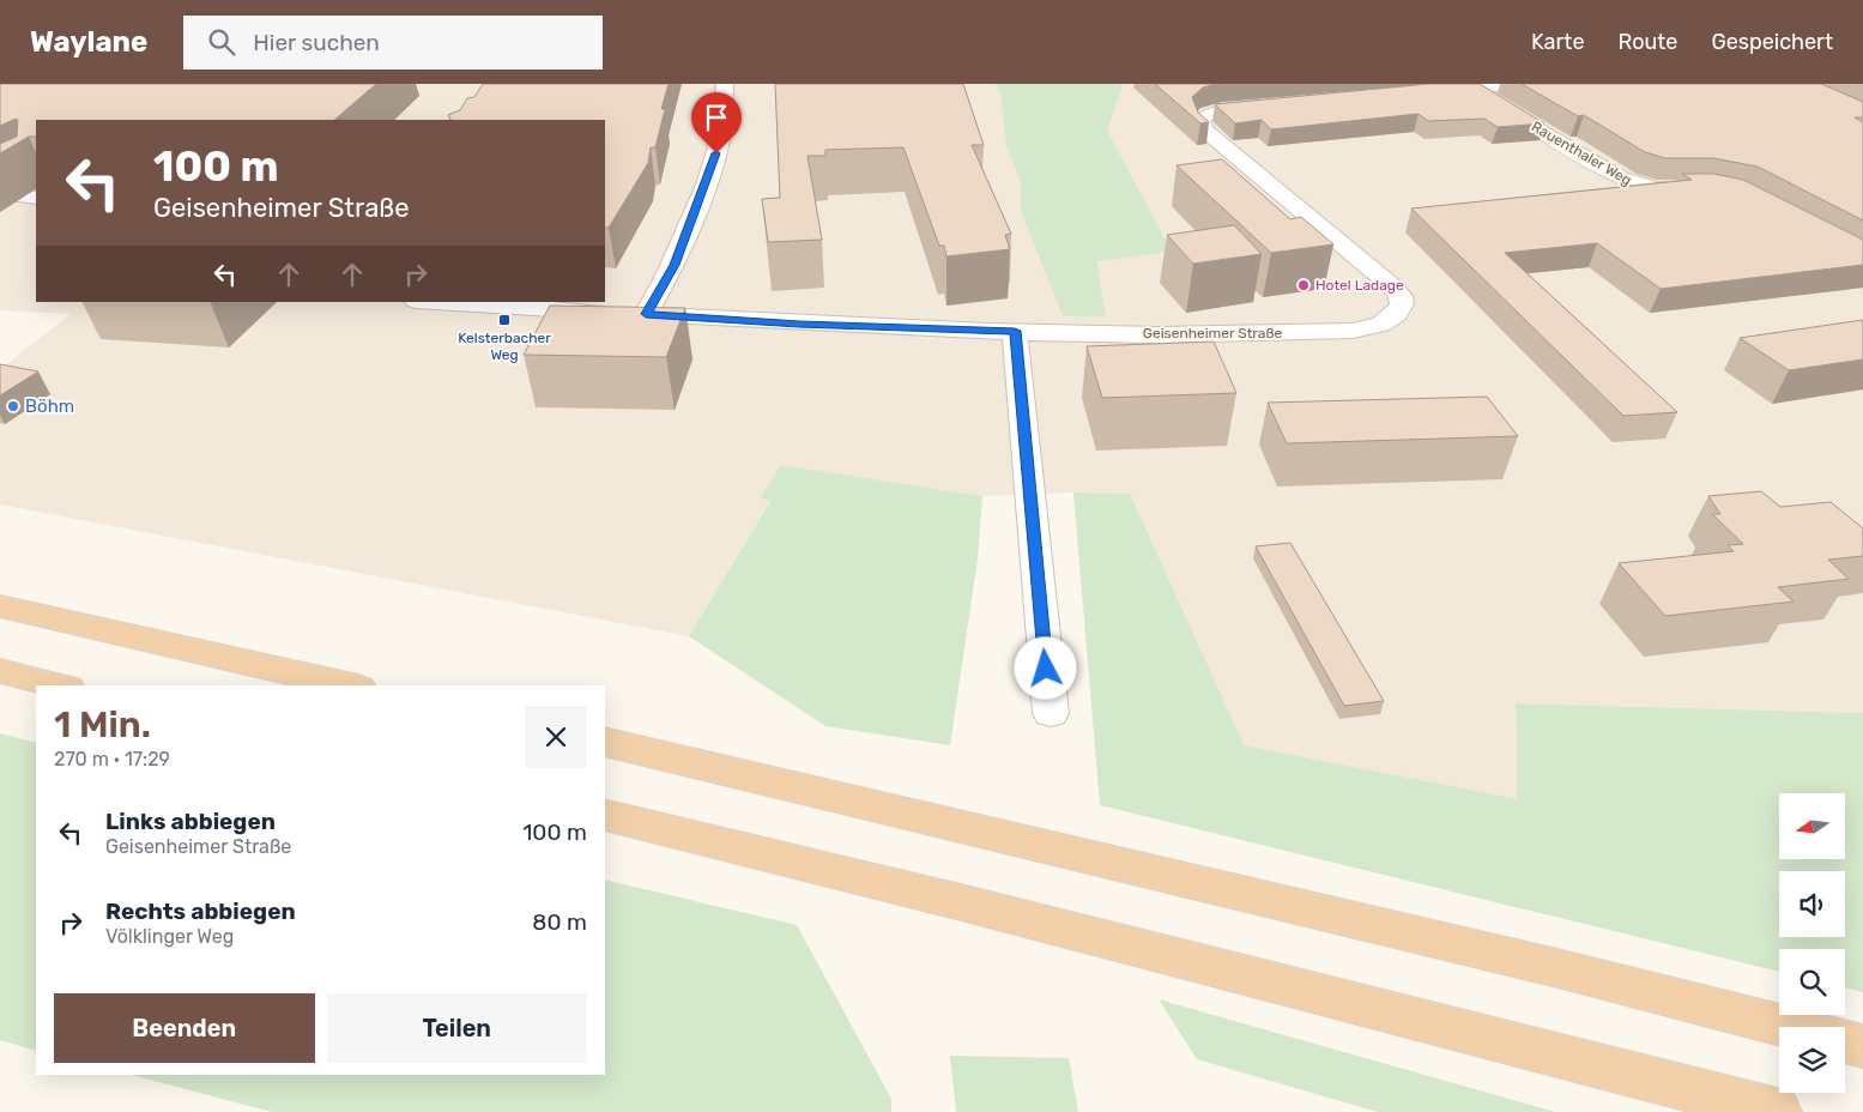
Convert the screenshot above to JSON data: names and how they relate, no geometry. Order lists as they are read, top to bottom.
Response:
{
  "streets": {
    "street": ["Rauenthaler Weg", "Geisenheimer Straße"]
  },
  "places": {
    "other": ["Hotel Ladage", "Böhm"],
    "transit": ["Kelsterbacher Weg"]
  },
  "north": "left",
  "page": {
    "header": "Waylane",
    "search": "Hier suchen",
    "nav": ["Karte", "Route", "Gespeichert"],
    "turn": ["100 m", "Geisenheimer Straße"],
    "heading": ["1 Min.", "270 m · 17:29"],
    "list": [
      {
        "name": "Links abbiegen",
        "note": "Geisenheimer Straße",
        "value": "100 m"
      },
      {
        "name": "Rechts abbiegen",
        "note": "Völklinger Weg",
        "value": "80 m"
      }
    ],
    "buttons": ["Beenden", "Teilen"]
  }
}
